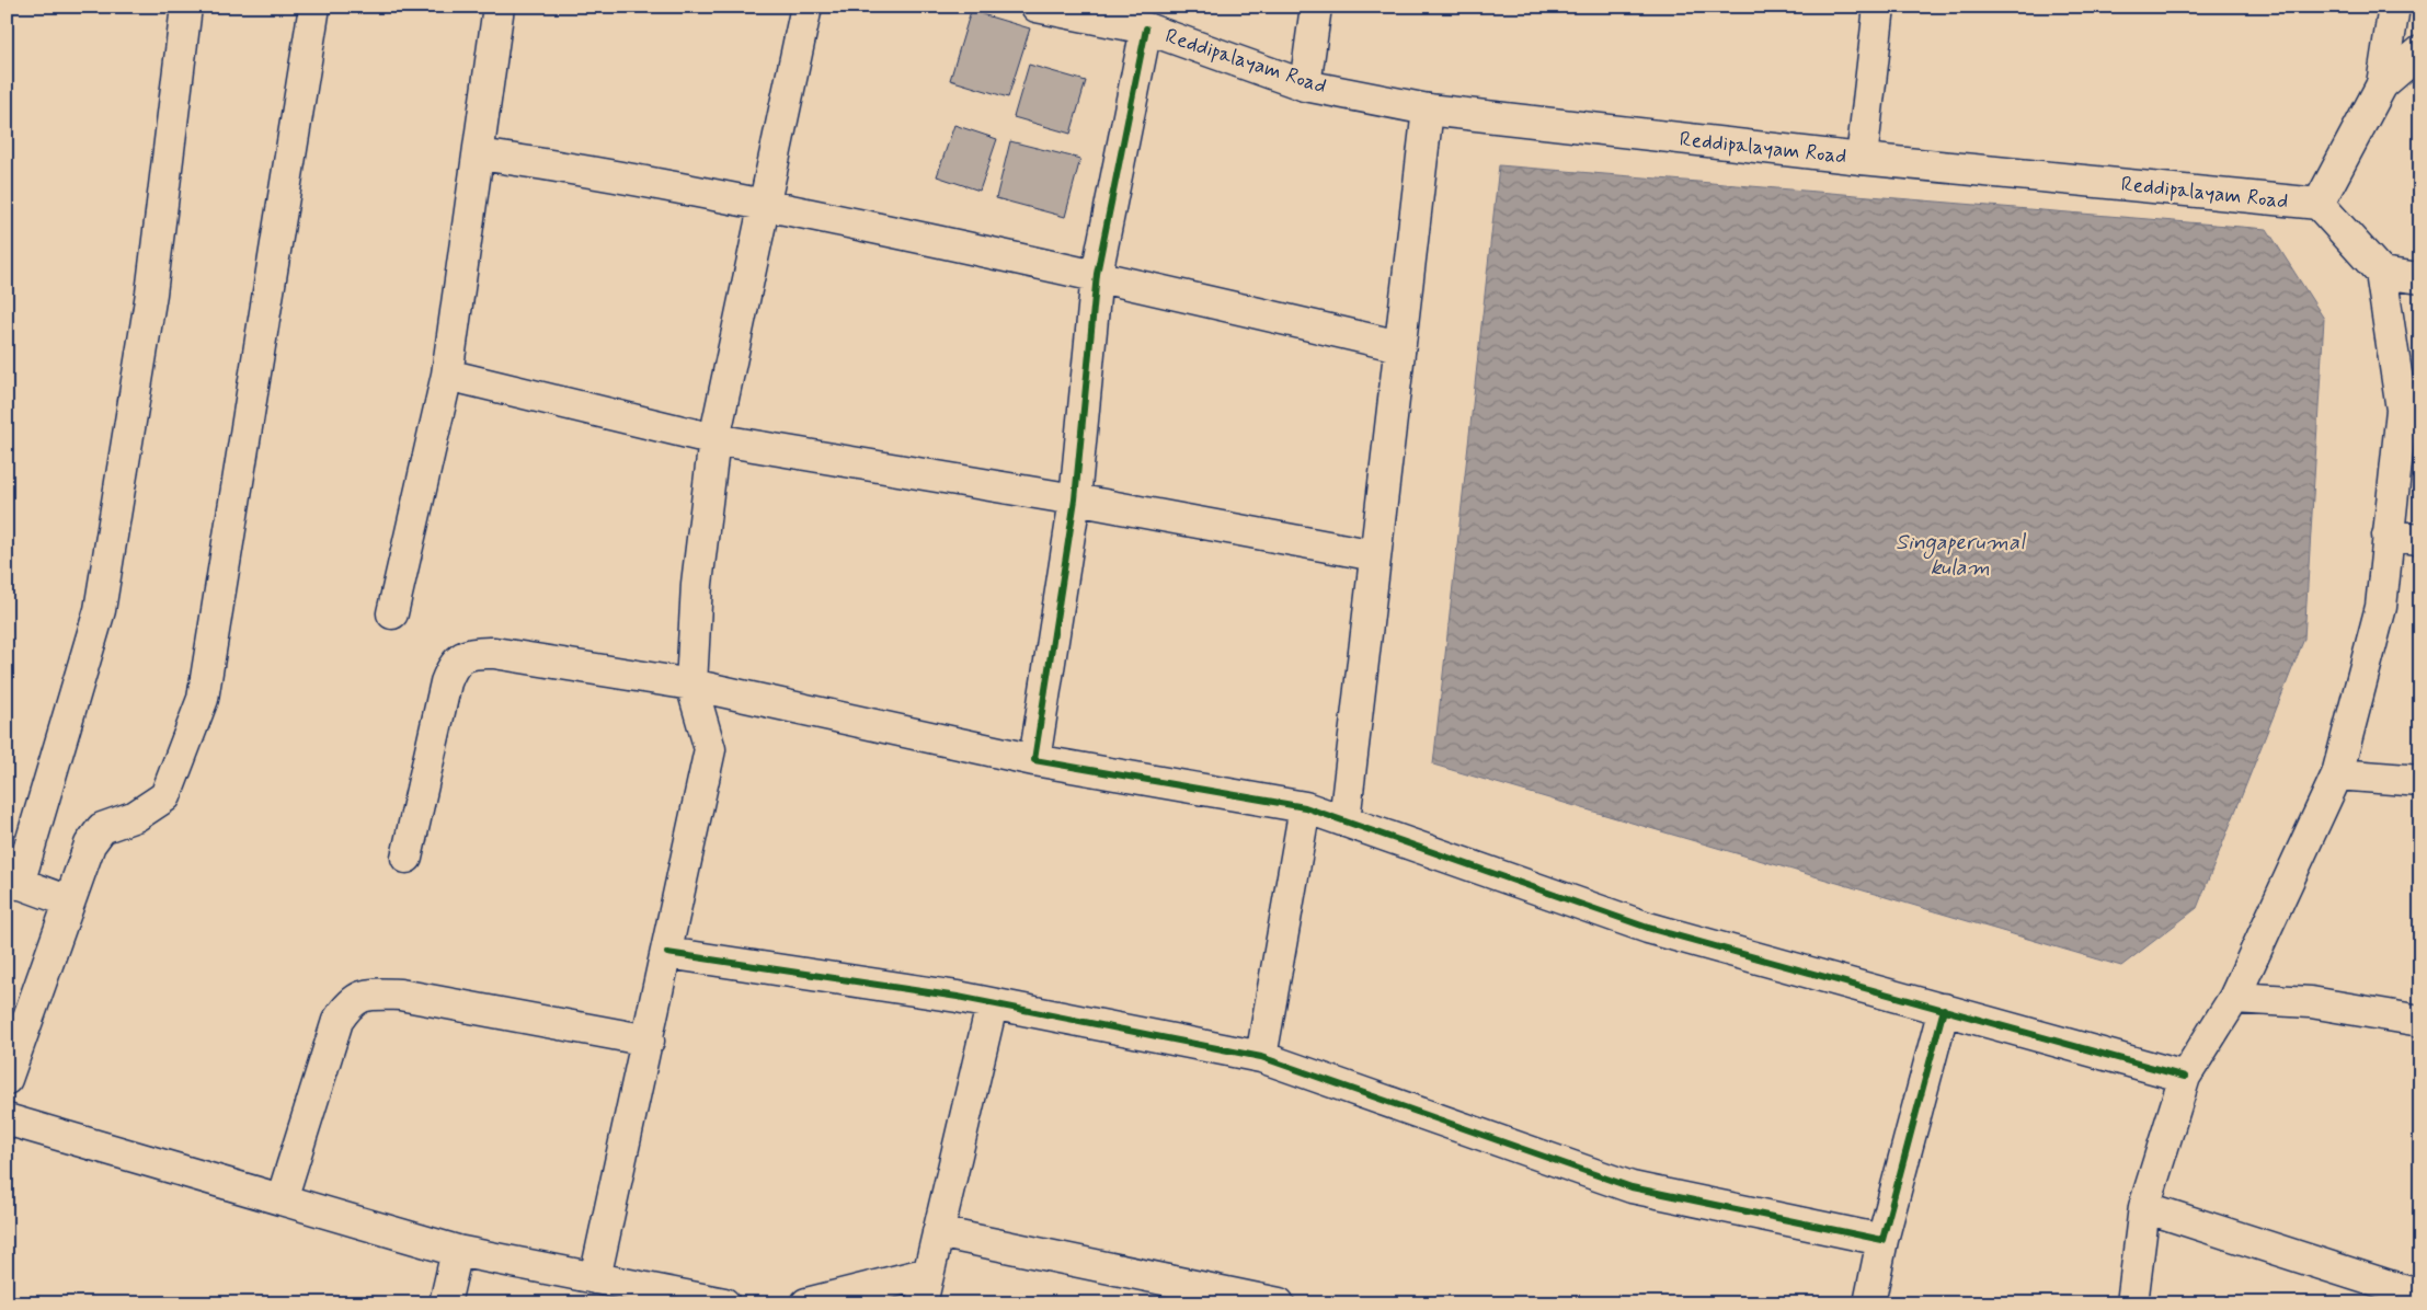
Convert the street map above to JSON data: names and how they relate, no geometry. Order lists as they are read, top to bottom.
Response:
{
  "streets": {
    "street": ["Reddipalayam Road"]
  },
  "water": ["Singaperumal kulam"]
}
